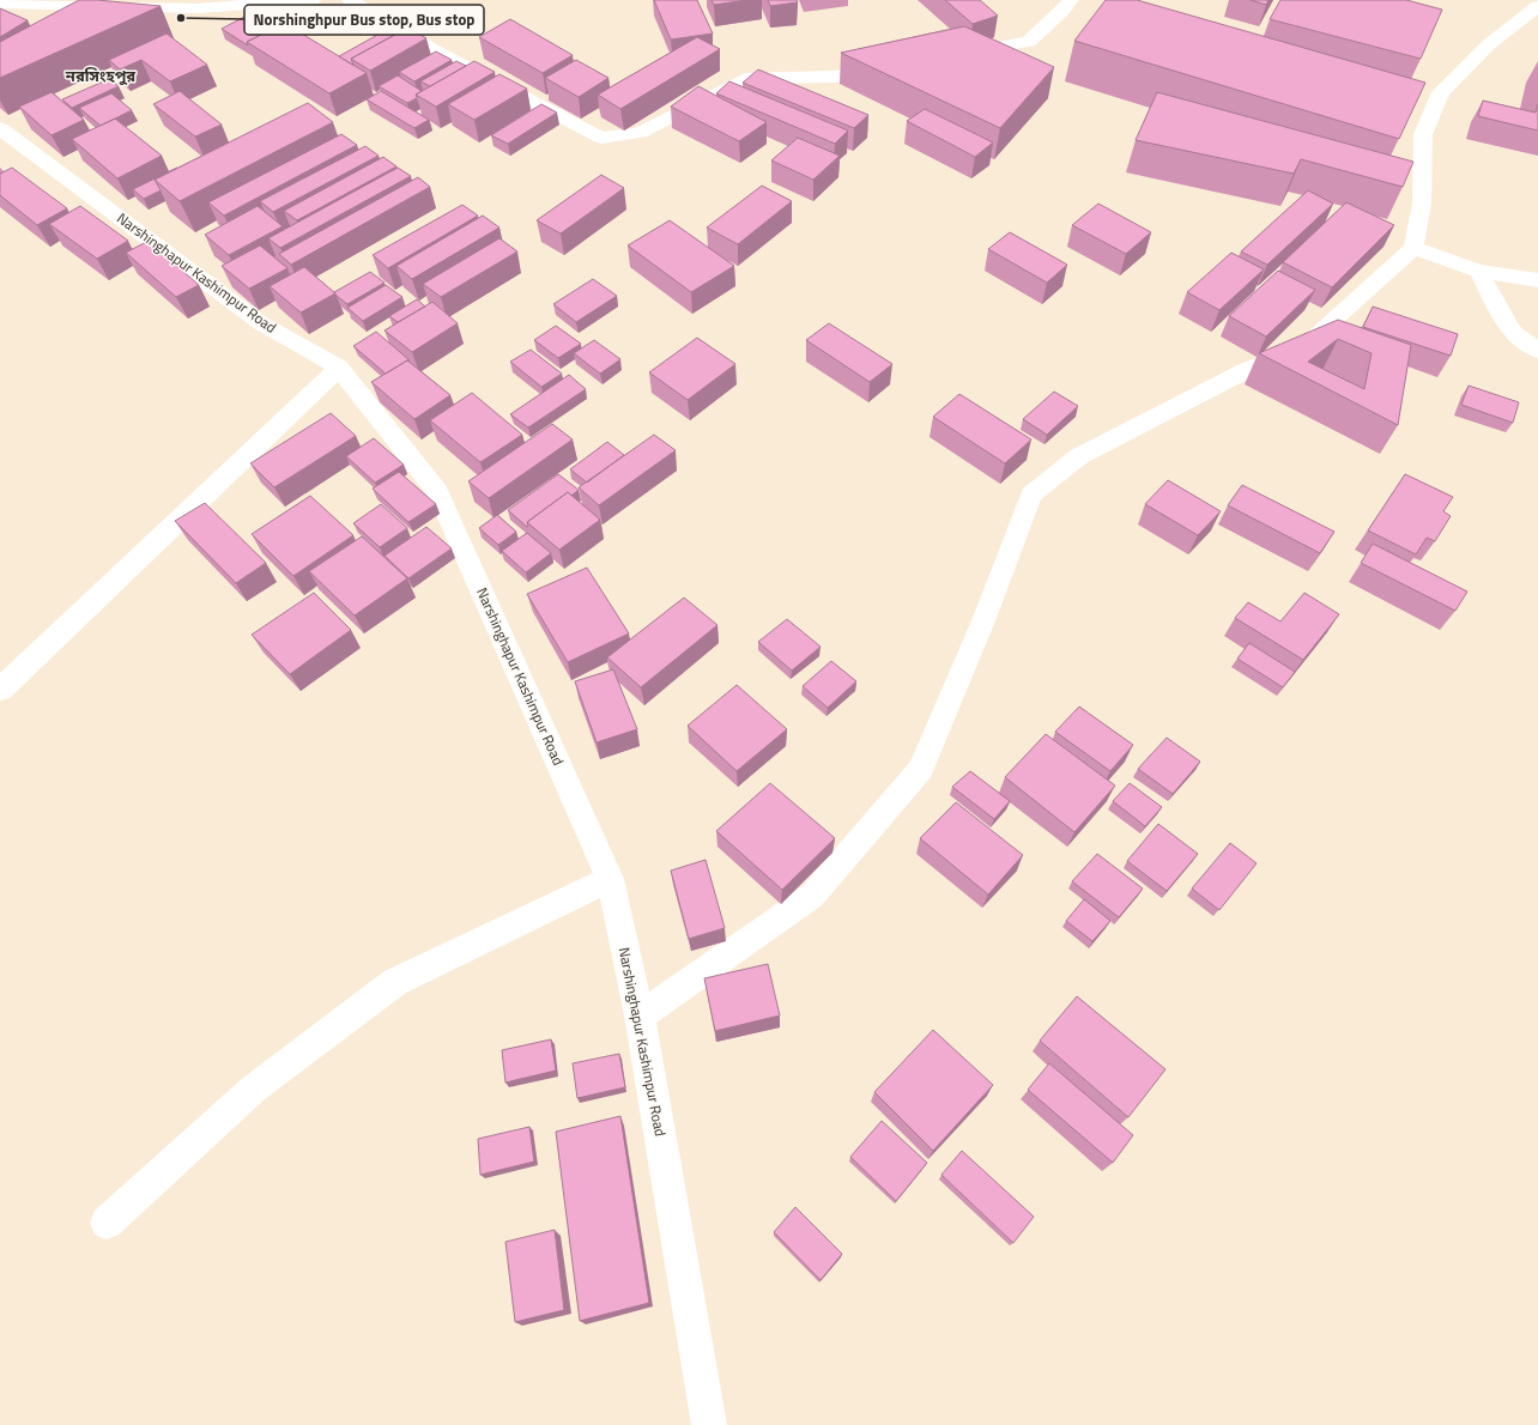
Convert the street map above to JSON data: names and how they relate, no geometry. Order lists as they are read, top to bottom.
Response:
{
  "streets": {
    "main road": ["Narshinghapur Kashimpur Road"]
  },
  "districts": ["নরসিংহপুর"],
  "places": ["Norshinghpur Bus stop, Bus stop"]
}
